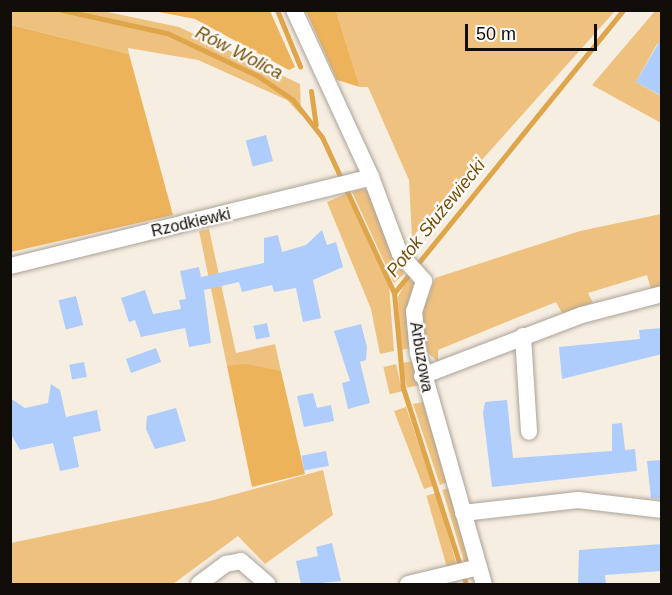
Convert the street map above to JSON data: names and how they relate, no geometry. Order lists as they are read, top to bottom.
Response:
{
  "streets": {
    "street": ["Rzodkiewki", "Arbuzowa"]
  },
  "crossings": [
    ["Rzodkiewki", "Arbuzowa"]
  ],
  "water": ["Rów Wolica", "Potok Służewiecki"],
  "scale_bar": "50 m"
}
